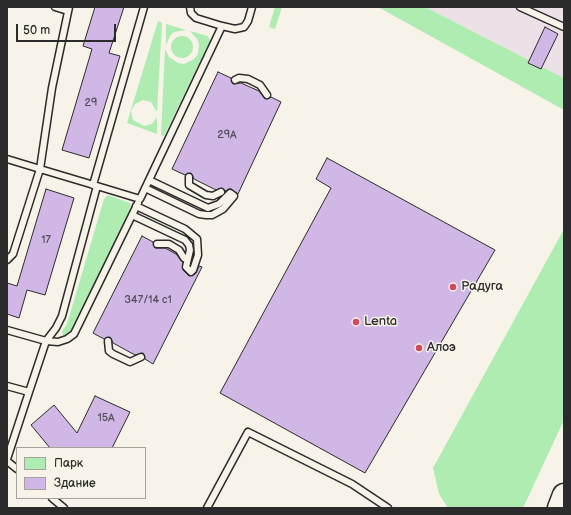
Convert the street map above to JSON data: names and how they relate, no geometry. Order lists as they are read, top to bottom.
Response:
{
  "places": ["Радуга", "Lenta", "Алоэ"],
  "house_numbers": [
    "29",
    "29А",
    "17",
    "347/14 с1",
    "15А"
  ],
  "legend": ["Парк", "Здание"],
  "scale_bar": "50 m"
}
